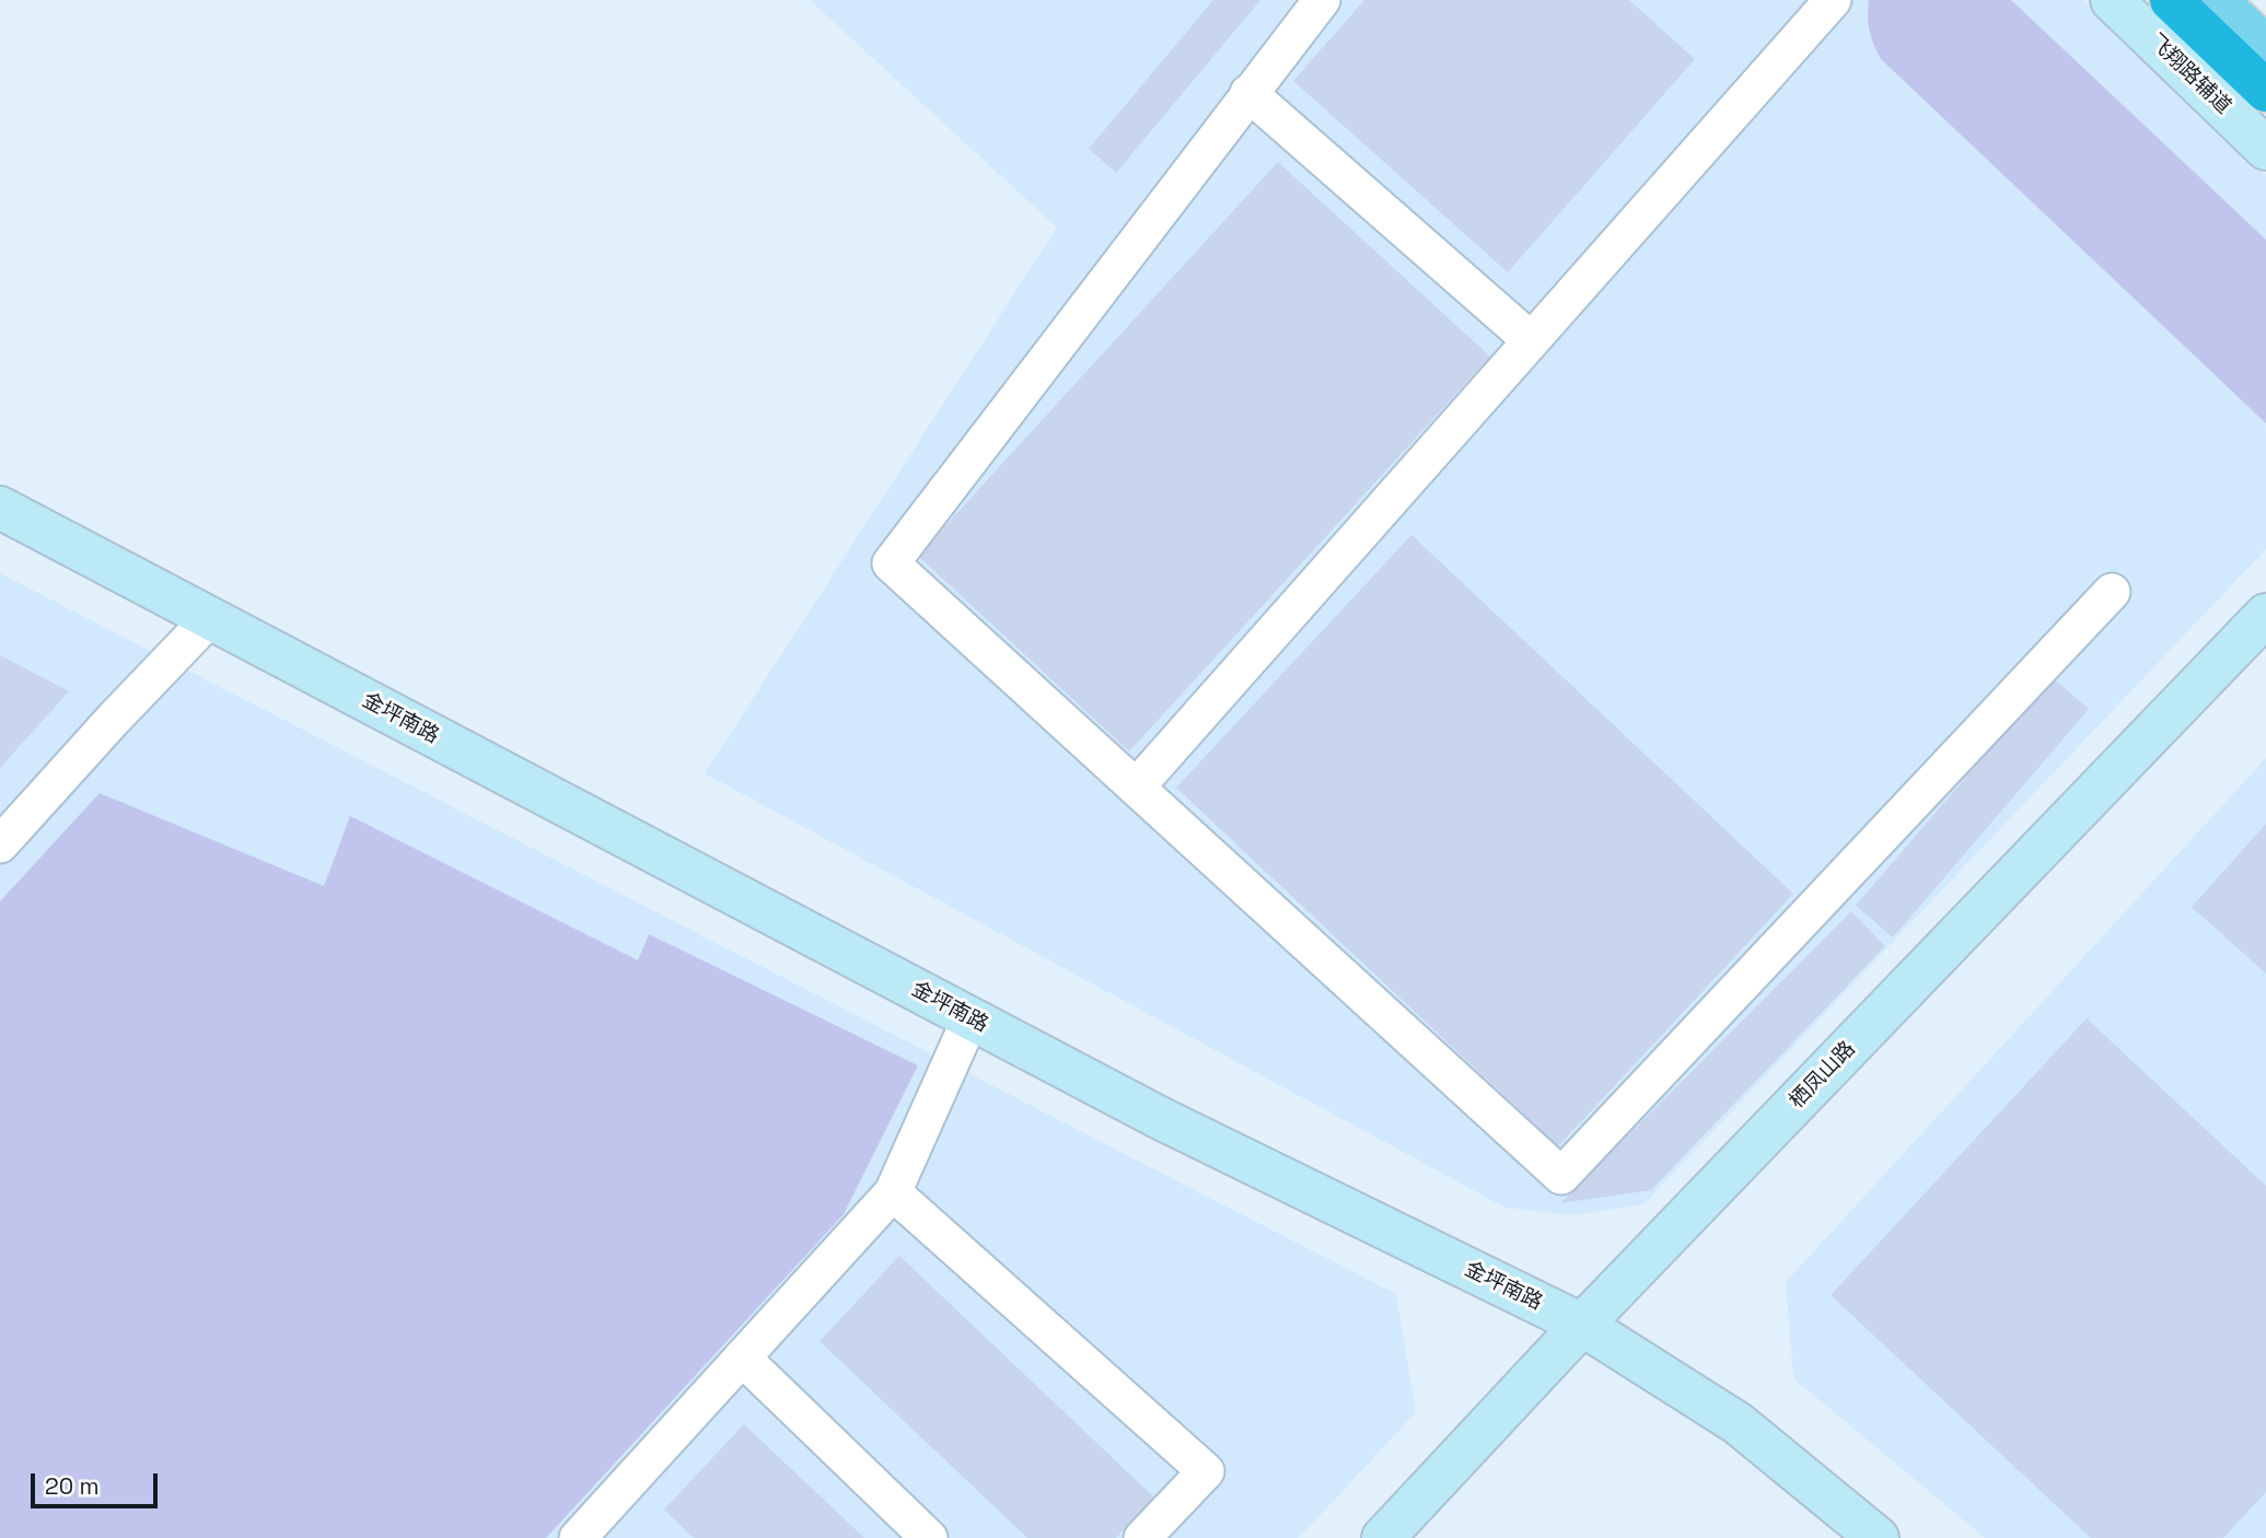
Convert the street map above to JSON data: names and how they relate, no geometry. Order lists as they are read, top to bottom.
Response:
{
  "streets": {
    "street": ["飞翔路辅道", "金坪南路", "栖凤山路"]
  },
  "crossings": [
    ["金坪南路", "栖凤山路"]
  ],
  "scale_bar": "20 m"
}
